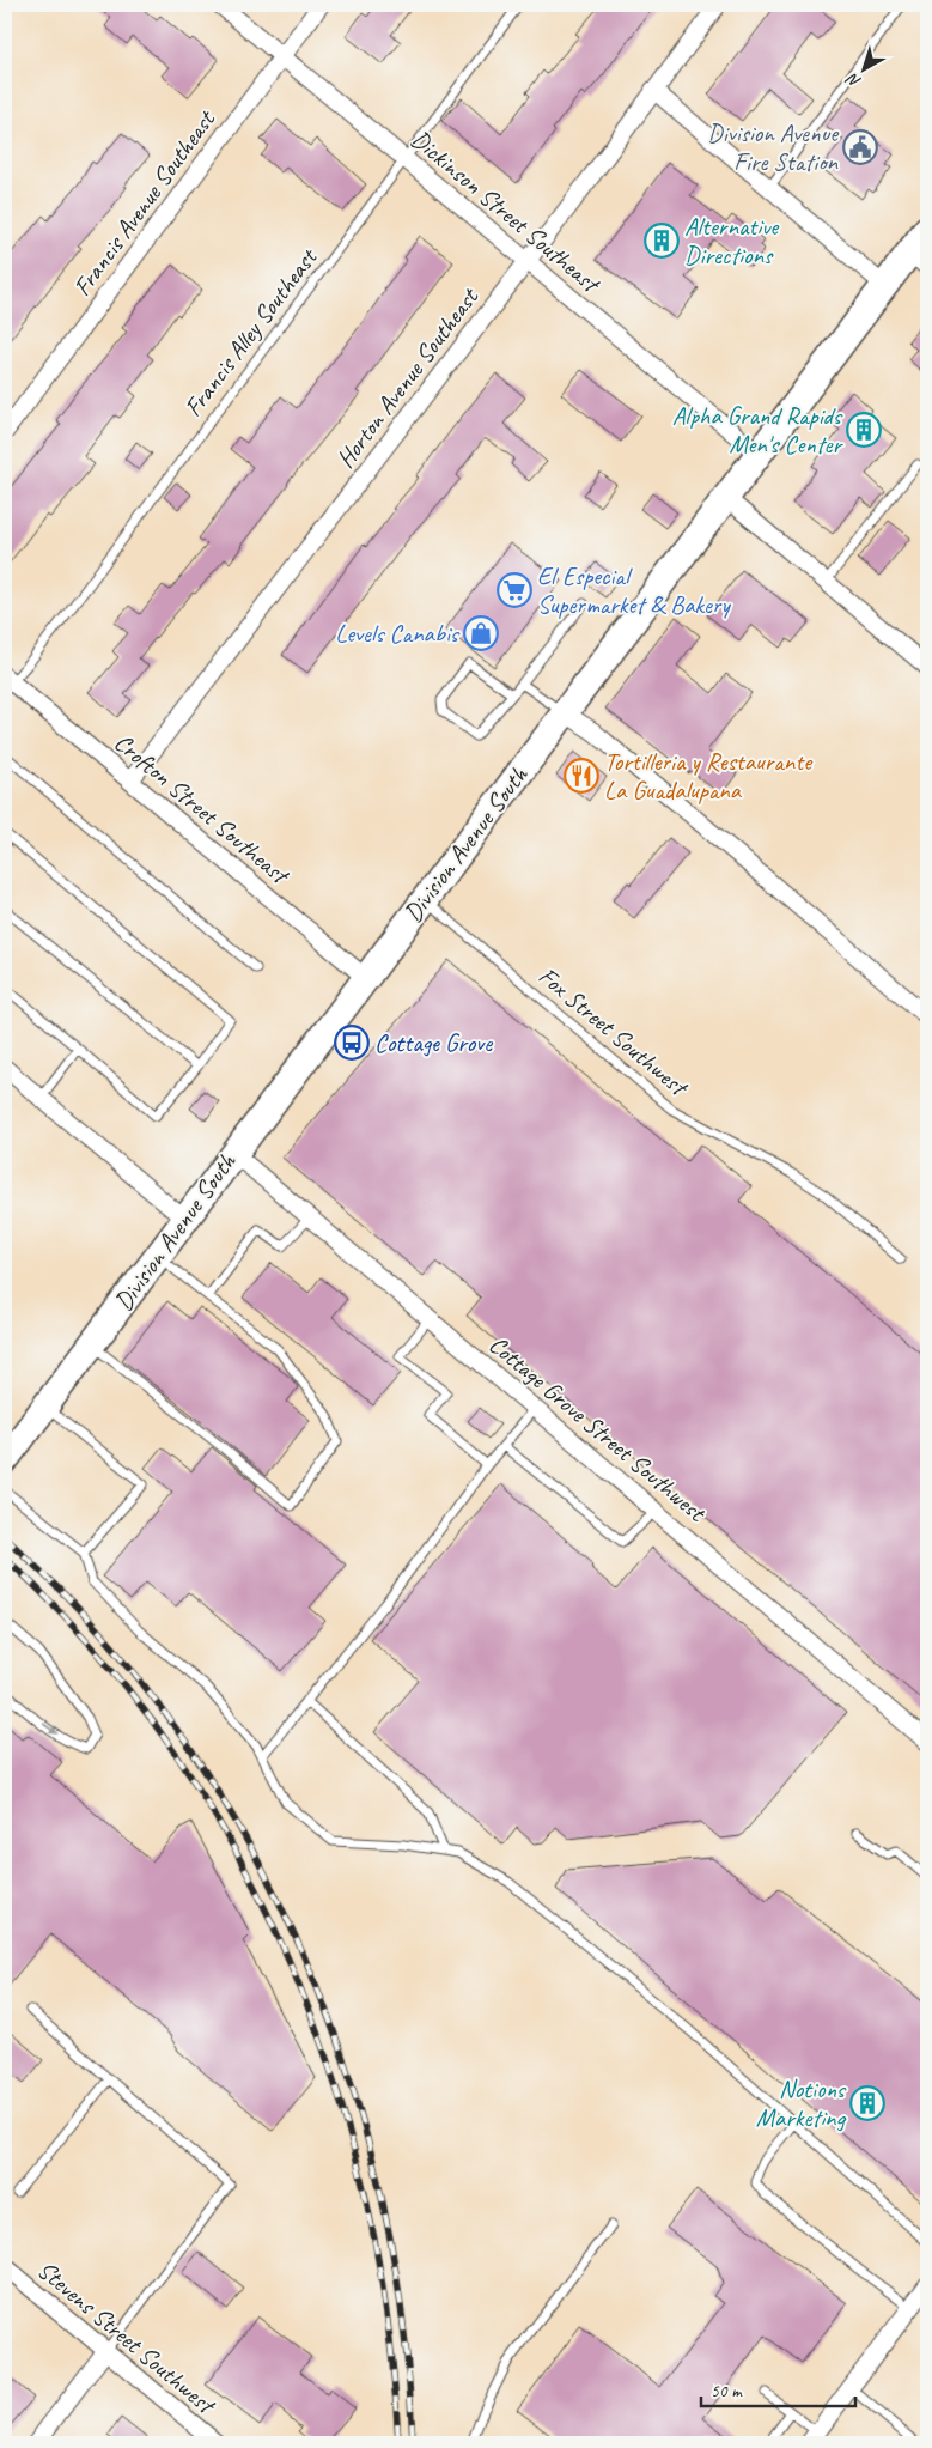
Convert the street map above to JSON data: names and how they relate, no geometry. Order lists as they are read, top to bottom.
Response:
{
  "streets": {
    "main road": ["Division Avenue South"],
    "street": [
      "Francis Avenue Southeast",
      "Dickinson Street Southeast",
      "Horton Avenue Southeast",
      "Crofton Street Southeast",
      "Cottage Grove Street Southwest",
      "Stevens Street Southwest"
    ],
    "lane": ["Francis Alley Southeast", "Fox Street Southwest"]
  },
  "crossings": [
    ["Francis Avenue Southeast", "Dickinson Street Southeast"],
    ["Dickinson Street Southeast", "Francis Alley Southeast"],
    ["Dickinson Street Southeast", "Horton Avenue Southeast"],
    ["Dickinson Street Southeast", "Division Avenue South"],
    ["Francis Alley Southeast", "Crofton Street Southeast"],
    ["Horton Avenue Southeast", "Crofton Street Southeast"],
    ["Crofton Street Southeast", "Division Avenue South"],
    ["Division Avenue South", "Fox Street Southwest"],
    ["Division Avenue South", "Cottage Grove Street Southwest"]
  ],
  "places": {
    "public building": ["Division Avenue Fire Station"],
    "building": ["Alternative Directions", "Alpha Grand Rapids Men's Center", "Notions Marketing"],
    "supermarket": ["El Especial Supermarket & Bakery"],
    "shop": ["Levels Canabis"],
    "restaurant": ["Tortilleria y Restaurante La Guadalupana"],
    "bus stop": ["Cottage Grove"]
  },
  "scale_bar": "50 m",
  "north": "bottom left"
}
